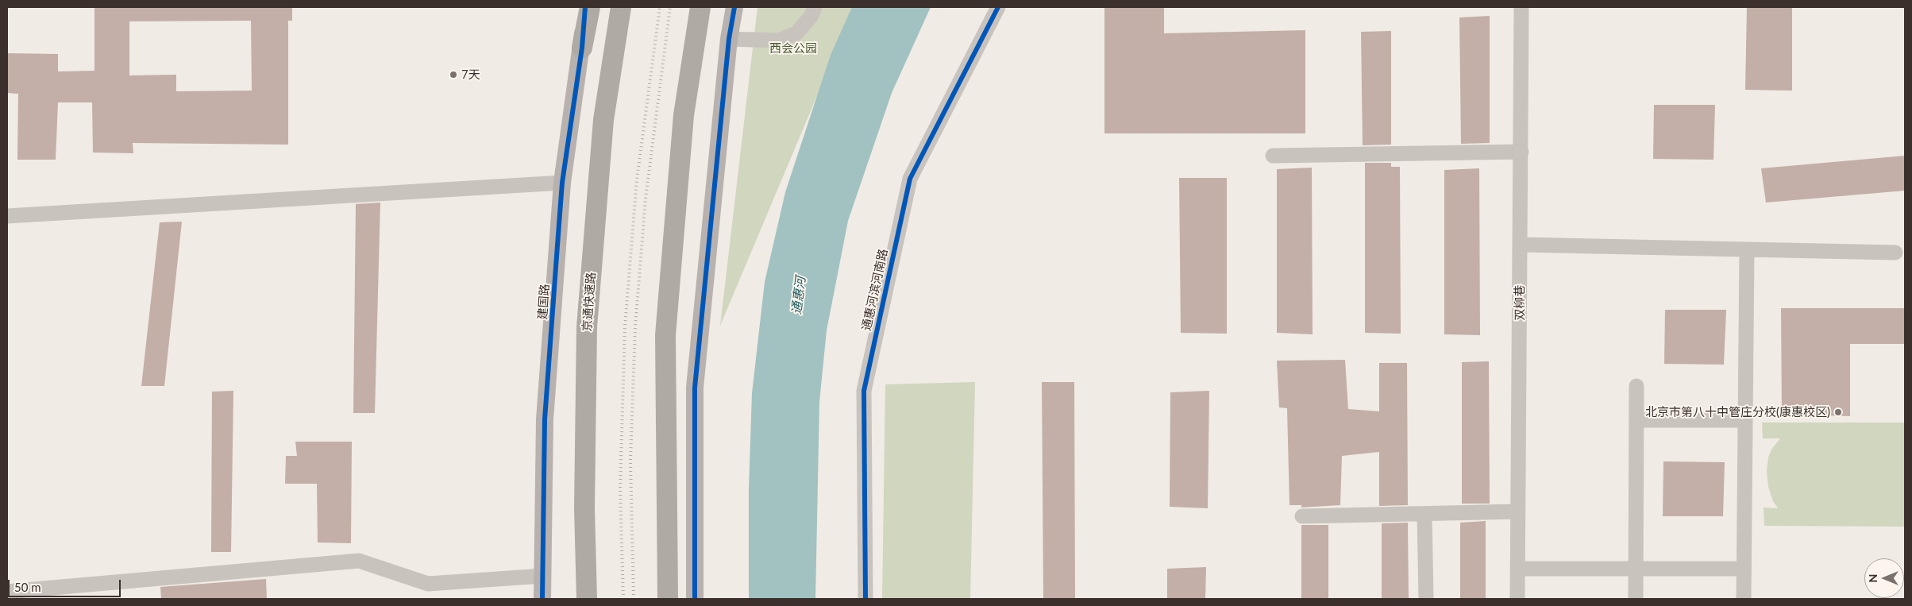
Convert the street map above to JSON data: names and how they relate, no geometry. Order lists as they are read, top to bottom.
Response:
{
  "streets": {
    "highway": ["京通快速路"],
    "main road": ["建国路"],
    "street": ["通惠河滨河南路", "双柳巷"]
  },
  "water": ["通惠河"],
  "parks": ["西会公园"],
  "places": ["7天", "北京市第八十中管庄分校(康惠校区)"],
  "scale_bar": "50 m",
  "north": "left"
}
